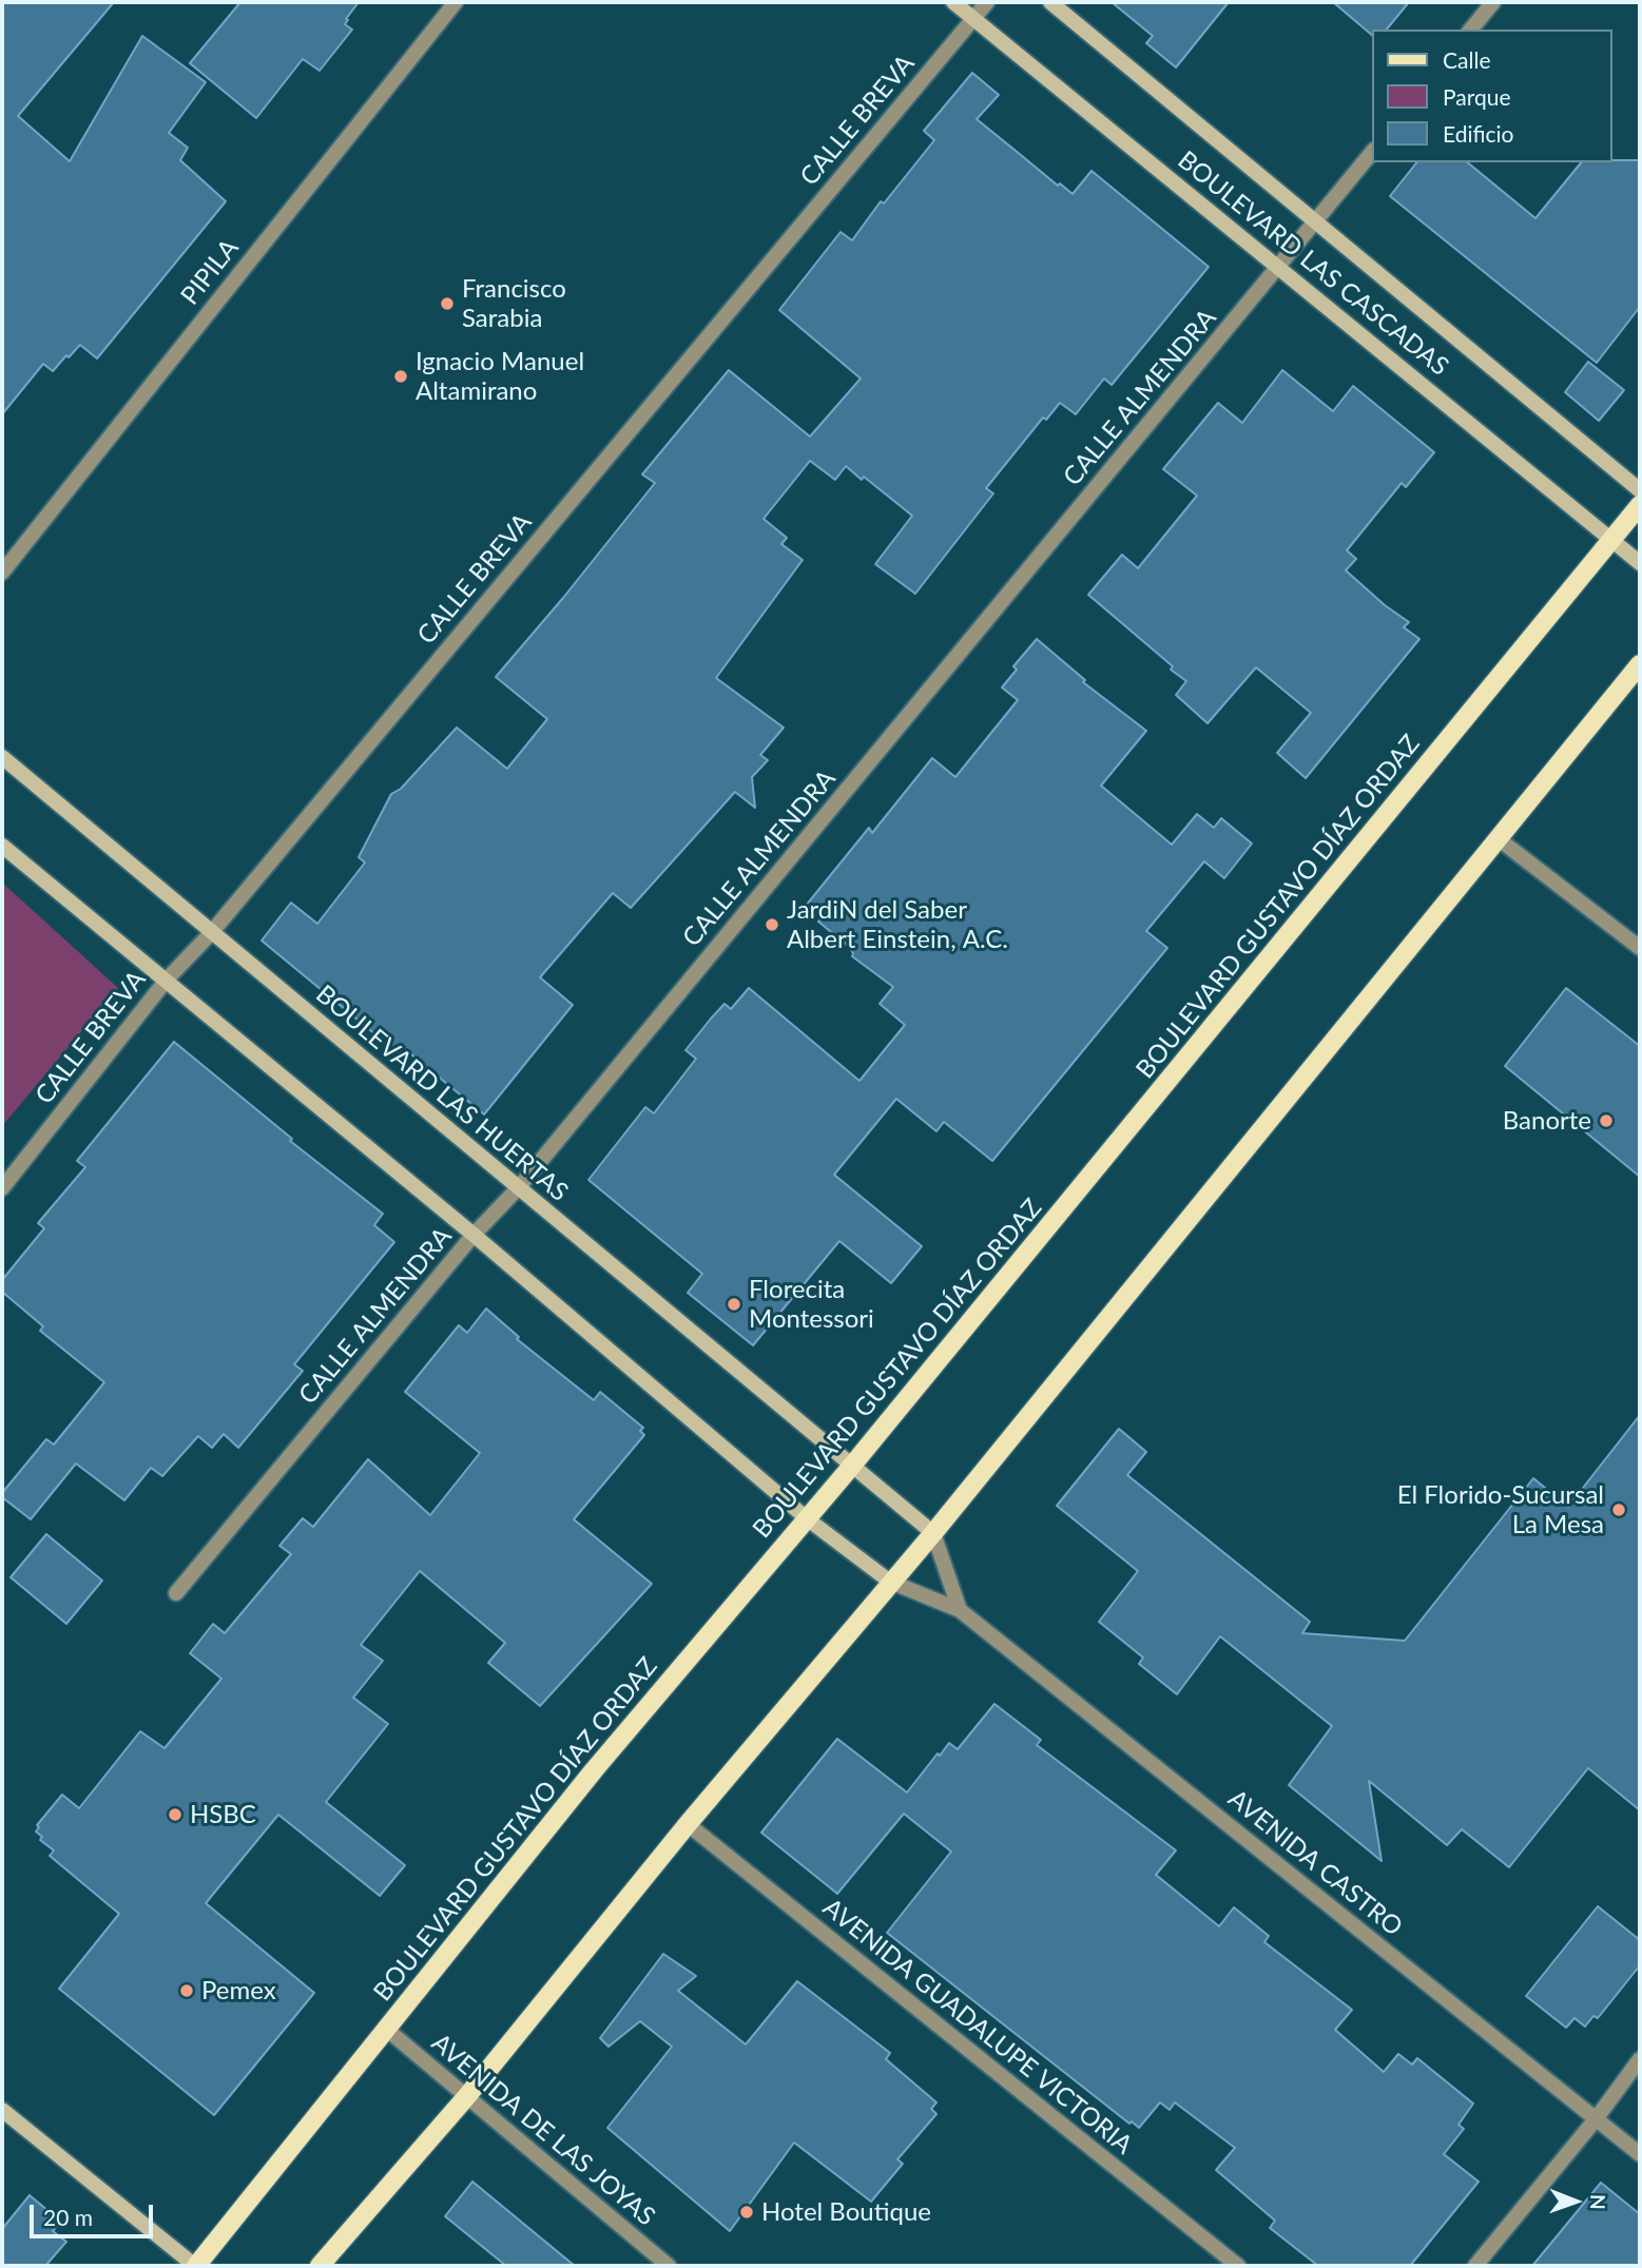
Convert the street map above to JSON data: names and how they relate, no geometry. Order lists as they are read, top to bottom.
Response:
{
  "streets": {
    "main road": ["BOULEVARD LAS CASCADAS", "BOULEVARD GUSTAVO DÍAZ ORDAZ", "BOULEVARD LAS HUERTAS"],
    "street": [
      "CALLE BREVA",
      "PIPILA",
      "CALLE ALMENDRA",
      "AVENIDA CASTRO",
      "AVENIDA GUADALUPE VICTORIA",
      "AVENIDA DE LAS JOYAS"
    ]
  },
  "crossings": [
    ["CALLE BREVA", "BOULEVARD LAS CASCADAS"],
    ["CALLE BREVA", "BOULEVARD LAS HUERTAS"],
    ["BOULEVARD LAS CASCADAS", "CALLE ALMENDRA"],
    ["BOULEVARD LAS CASCADAS", "BOULEVARD GUSTAVO DÍAZ ORDAZ"],
    ["CALLE ALMENDRA", "BOULEVARD LAS HUERTAS"],
    ["BOULEVARD GUSTAVO DÍAZ ORDAZ", "BOULEVARD LAS HUERTAS"],
    ["BOULEVARD GUSTAVO DÍAZ ORDAZ", "AVENIDA DE LAS JOYAS"]
  ],
  "places": [
    "Francisco Sarabia",
    "Ignacio Manuel Altamirano",
    "JardiN del Saber Albert Einstein, A.C.",
    "Banorte",
    "Florecita Montessori",
    "El Florido-Sucursal La Mesa",
    "HSBC",
    "Pemex",
    "Hotel Boutique"
  ],
  "legend": ["Calle", "Parque", "Edificio"],
  "scale_bar": "20 m",
  "north": "right"
}
